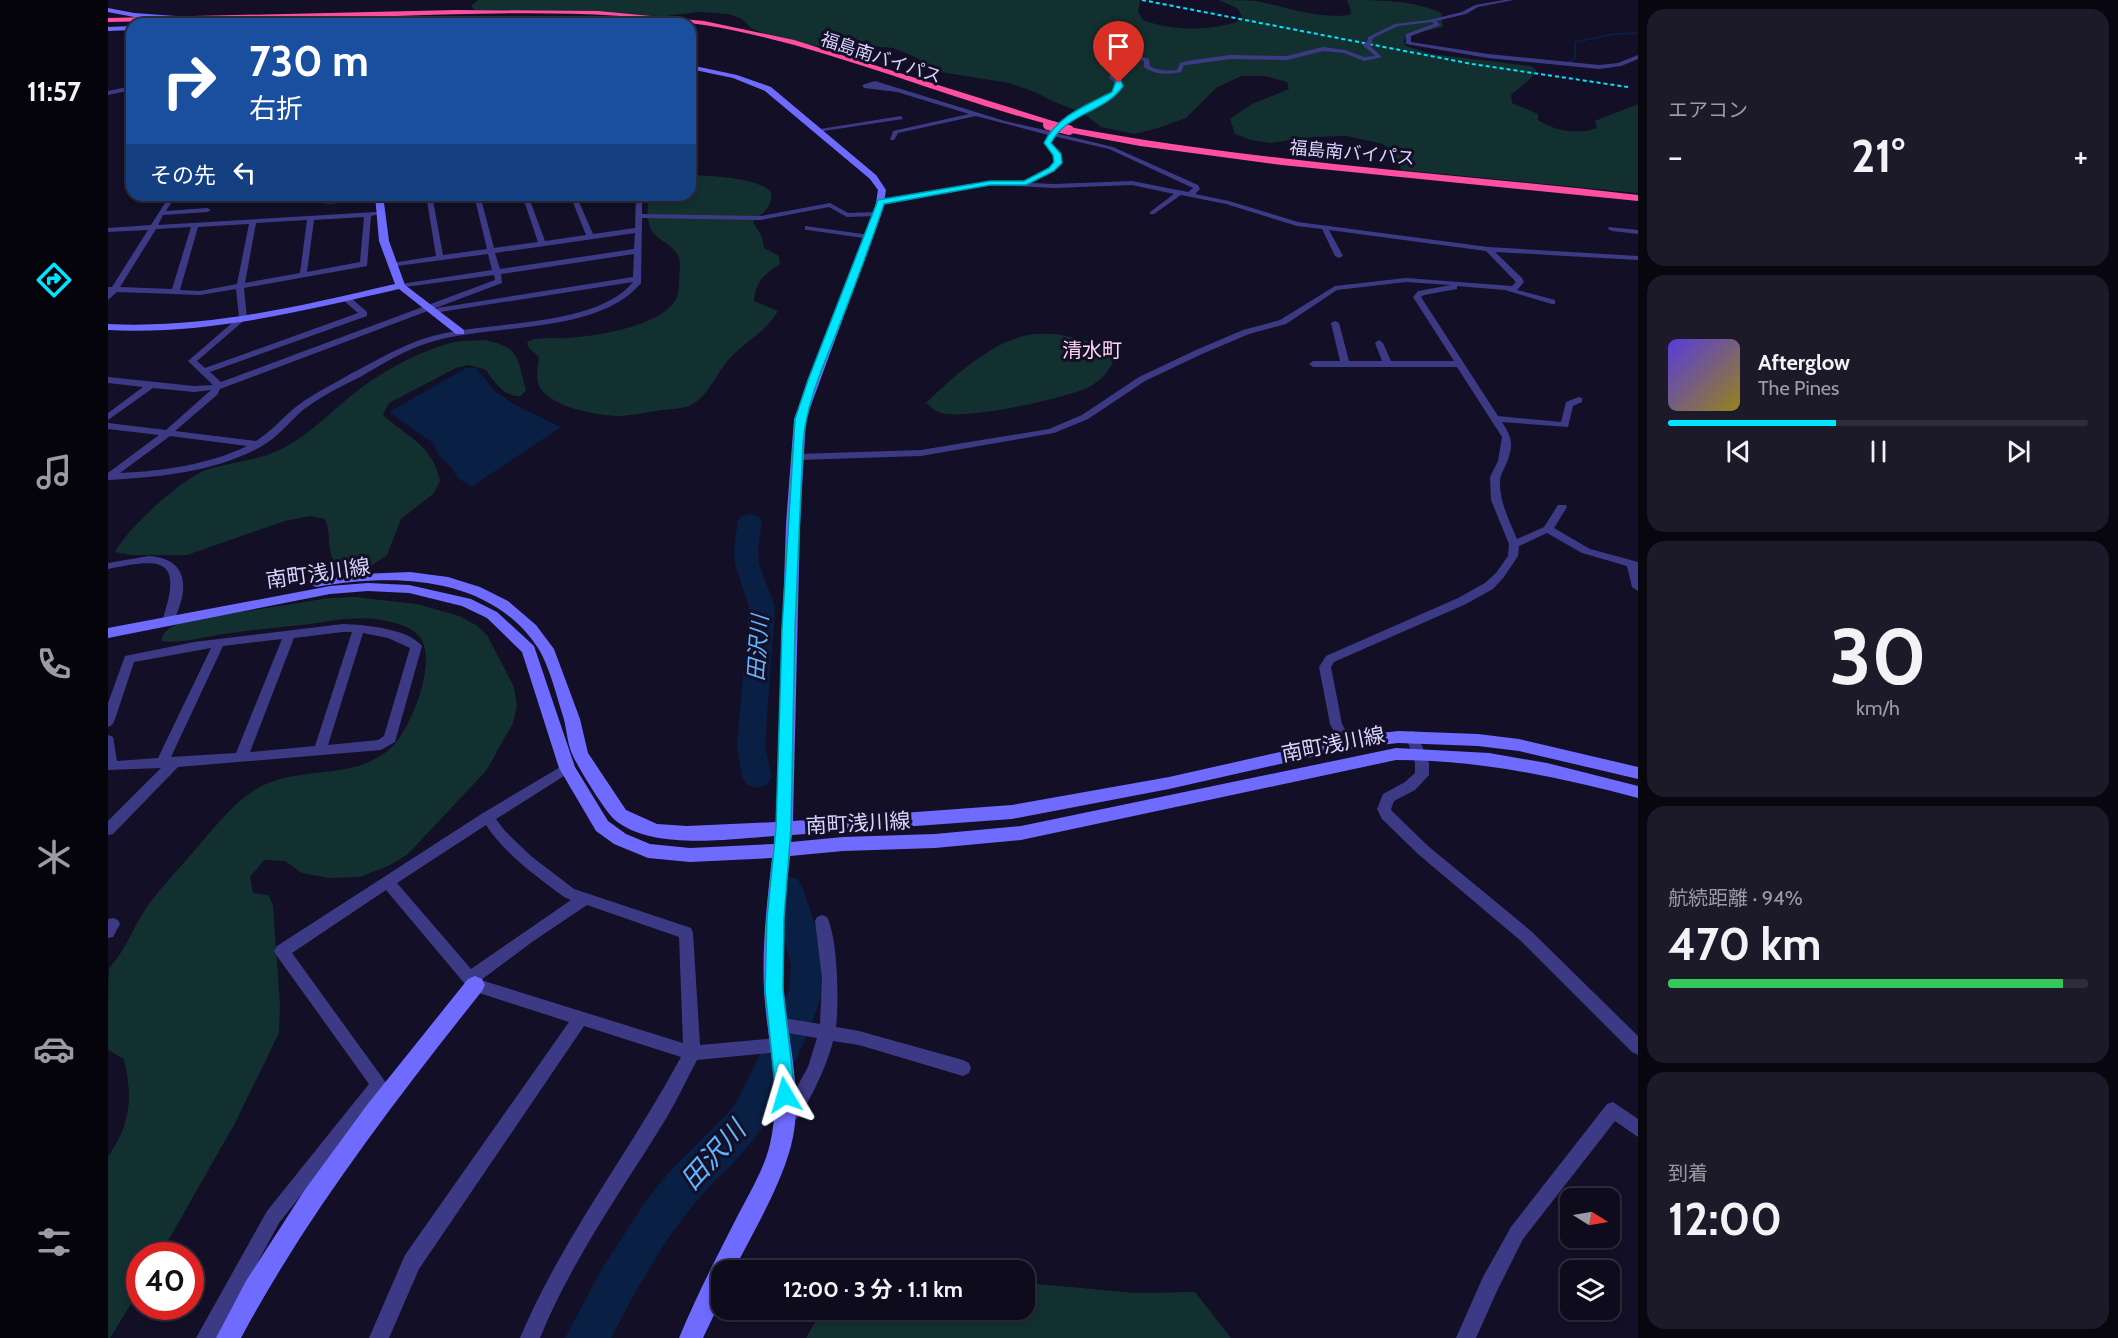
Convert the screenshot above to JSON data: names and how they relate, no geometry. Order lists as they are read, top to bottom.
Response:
{
  "streets": {
    "highway": ["福島南バイパス"],
    "street": ["南町浅川線"]
  },
  "districts": ["清水町"],
  "water": ["田沢川"],
  "north": "right",
  "page": {
    "tabs": "11:57",
    "tile": [
      "エアコン",
      ["30", "km/h"],
      ["航続距離 · 94%", "470 km"],
      ["到着", "12:00"]
    ],
    "turn": ["730 m", "右折"],
    "heat": ["−", "21°", "+"],
    "then": "その先",
    "song": ["Afterglow", "The Pines"],
    "limit": "40",
    "trip": "12:00 · 3 分 · 1.1 km"
  }
}
